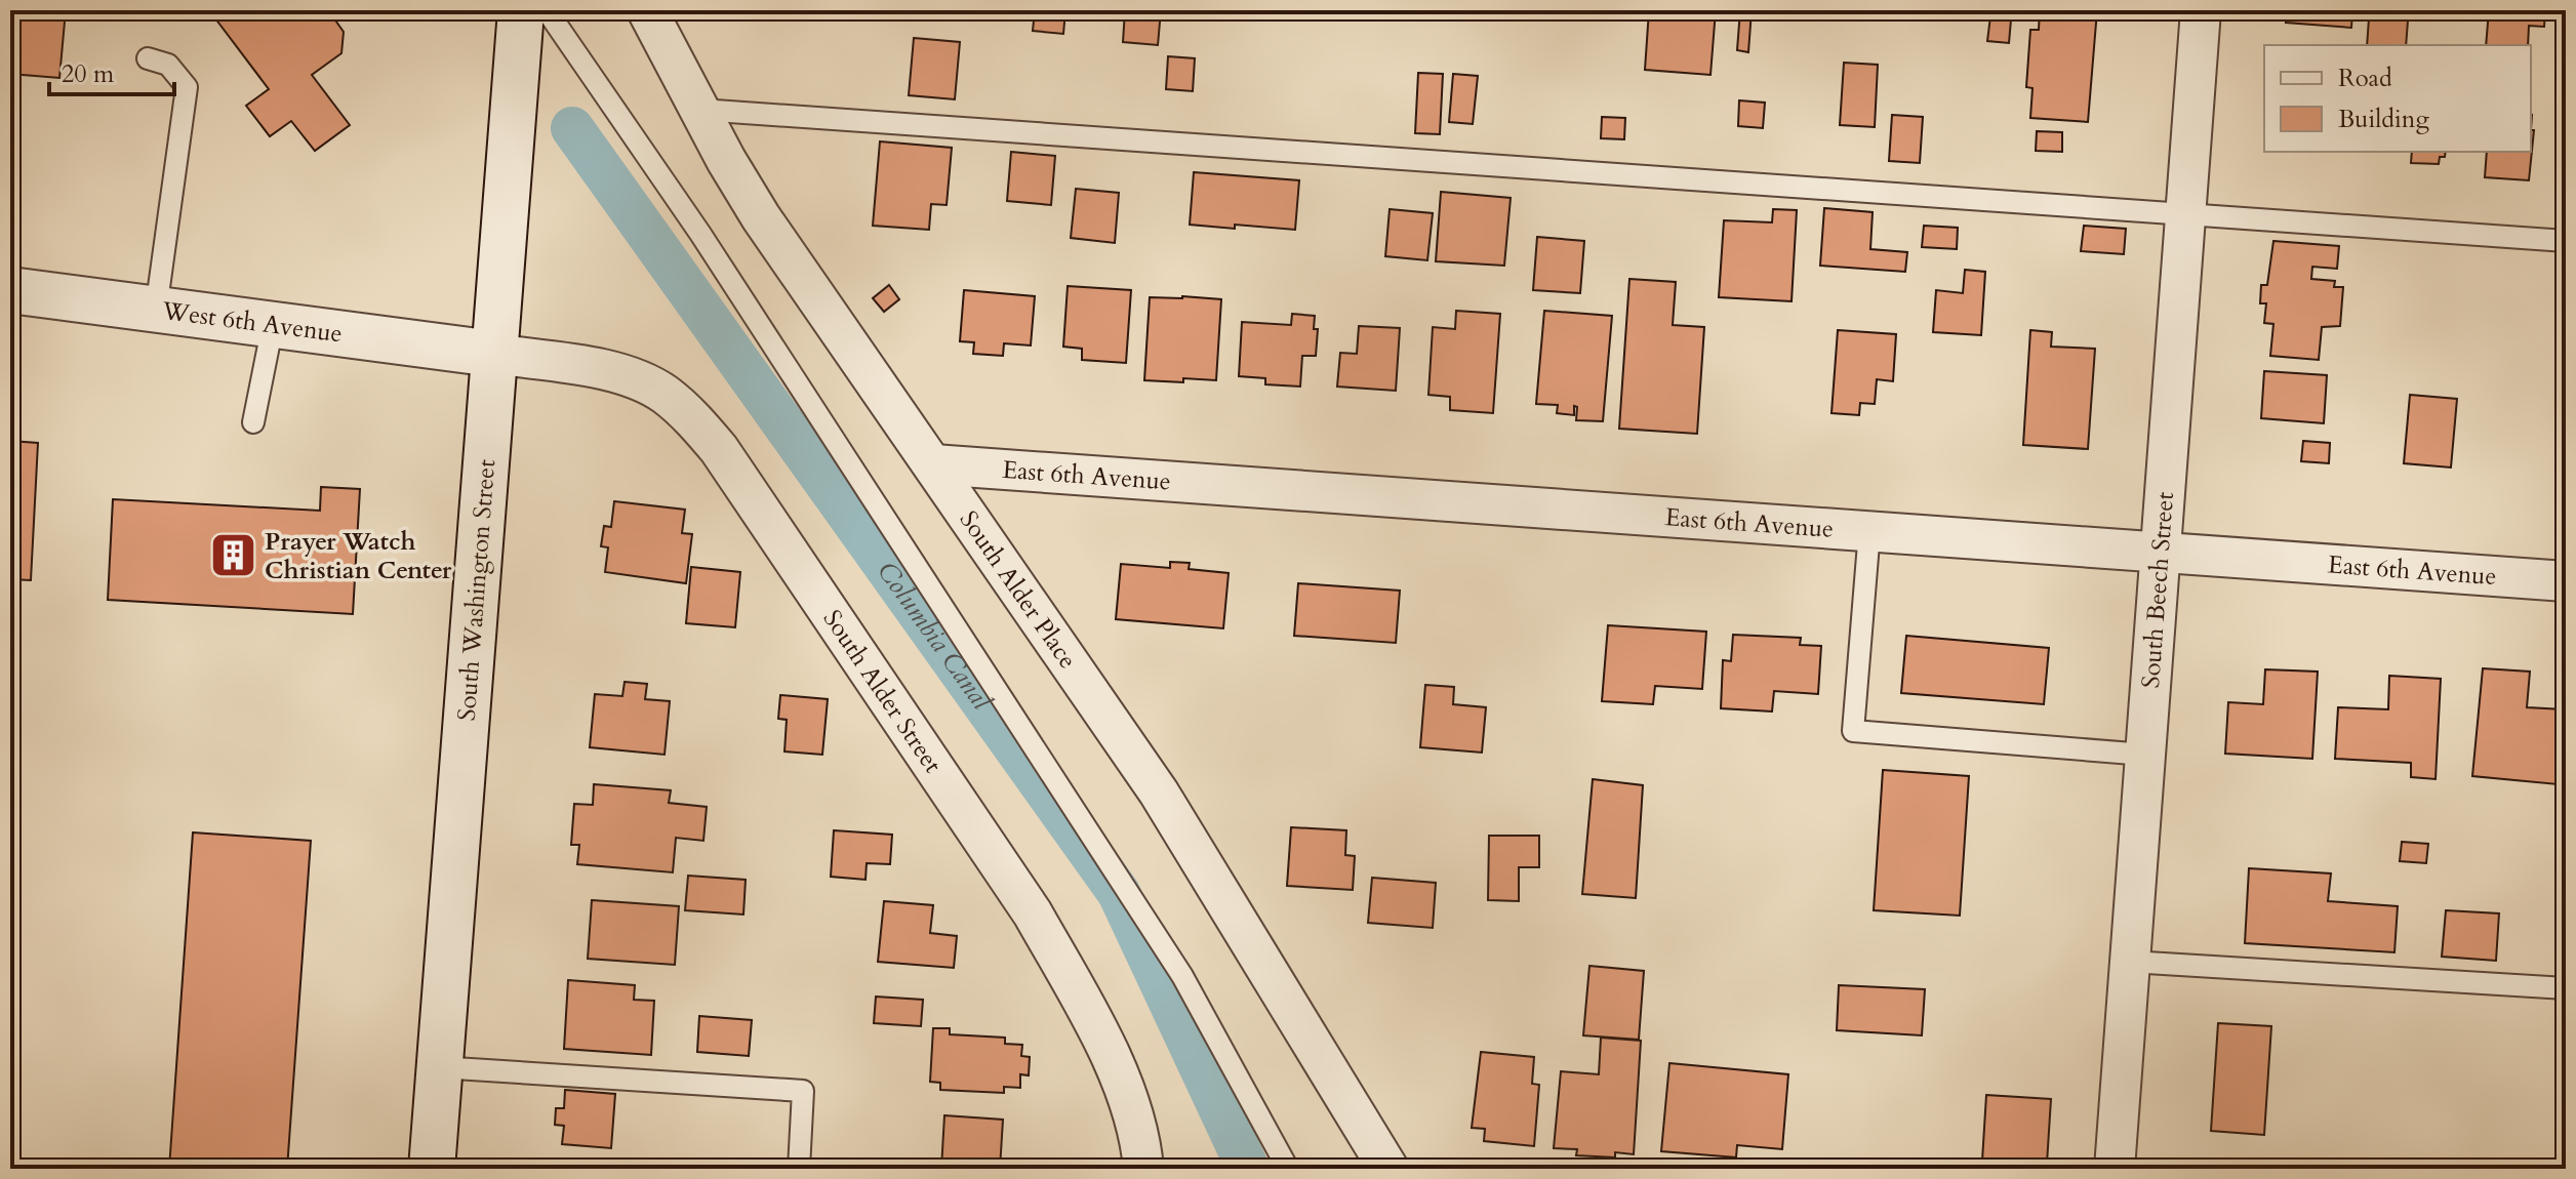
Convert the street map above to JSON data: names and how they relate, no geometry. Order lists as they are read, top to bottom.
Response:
{
  "streets": {
    "main road": ["West 6th Avenue", "South Washington Street"],
    "street": [
      "East 6th Avenue",
      "South Alder Place",
      "South Beech Street",
      "South Alder Street"
    ]
  },
  "crossings": [
    ["West 6th Avenue", "South Washington Street"],
    ["West 6th Avenue", "South Alder Street"],
    ["East 6th Avenue", "South Alder Place"],
    ["East 6th Avenue", "South Beech Street"],
    ["South Washington Street", "South Alder Street"]
  ],
  "water": ["Columbia Canal"],
  "places": {
    "building": ["Prayer Watch Christian Center"]
  },
  "legend": ["Road", "Building"],
  "scale_bar": "20 m"
}
